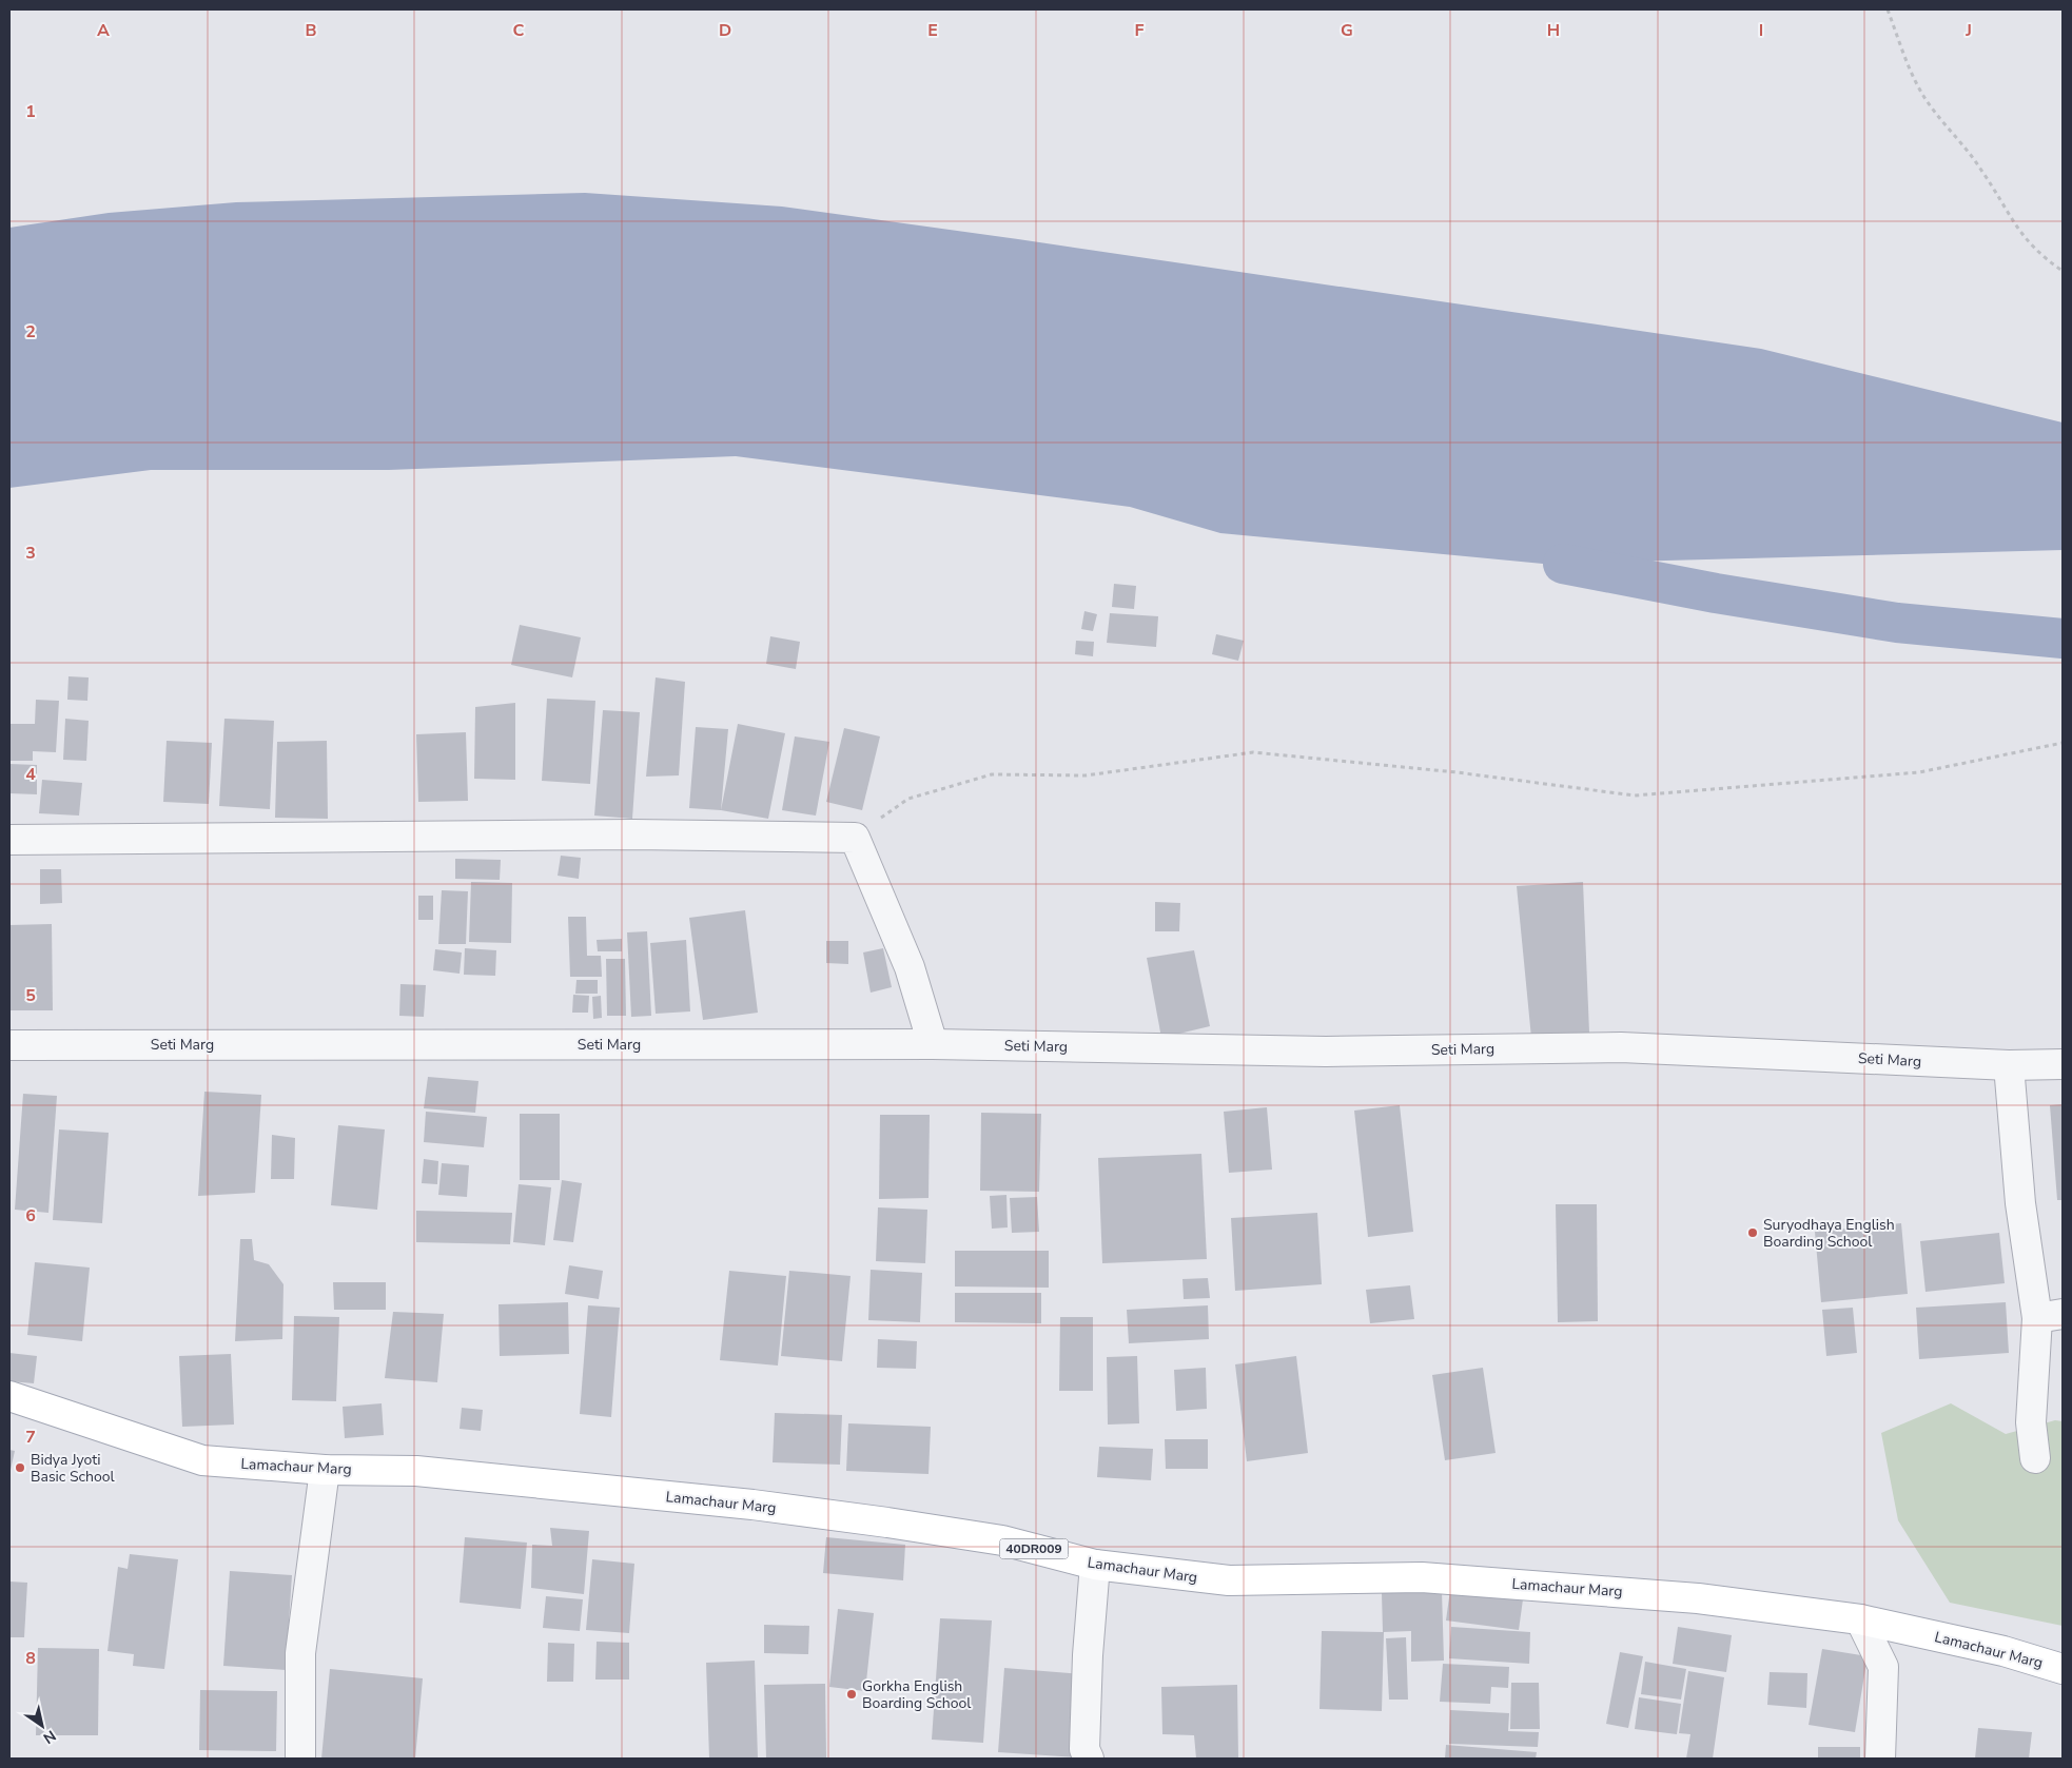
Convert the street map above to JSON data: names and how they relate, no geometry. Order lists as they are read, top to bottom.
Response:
{
  "streets": {
    "main road": ["Lamachaur Marg", "40DR009"],
    "street": ["Seti Marg"]
  },
  "places": ["Suryodhaya English Boarding School", "Bidya Jyoti Basic School", "Gorkha English Boarding School"],
  "north": "bottom right",
  "grid": {
    "columns": [
      "A",
      "B",
      "C",
      "D",
      "E",
      "F",
      "G",
      "H",
      "I",
      "J"
    ],
    "rows": [
      "1",
      "2",
      "3",
      "4",
      "5",
      "6",
      "7",
      "8"
    ]
  }
}
